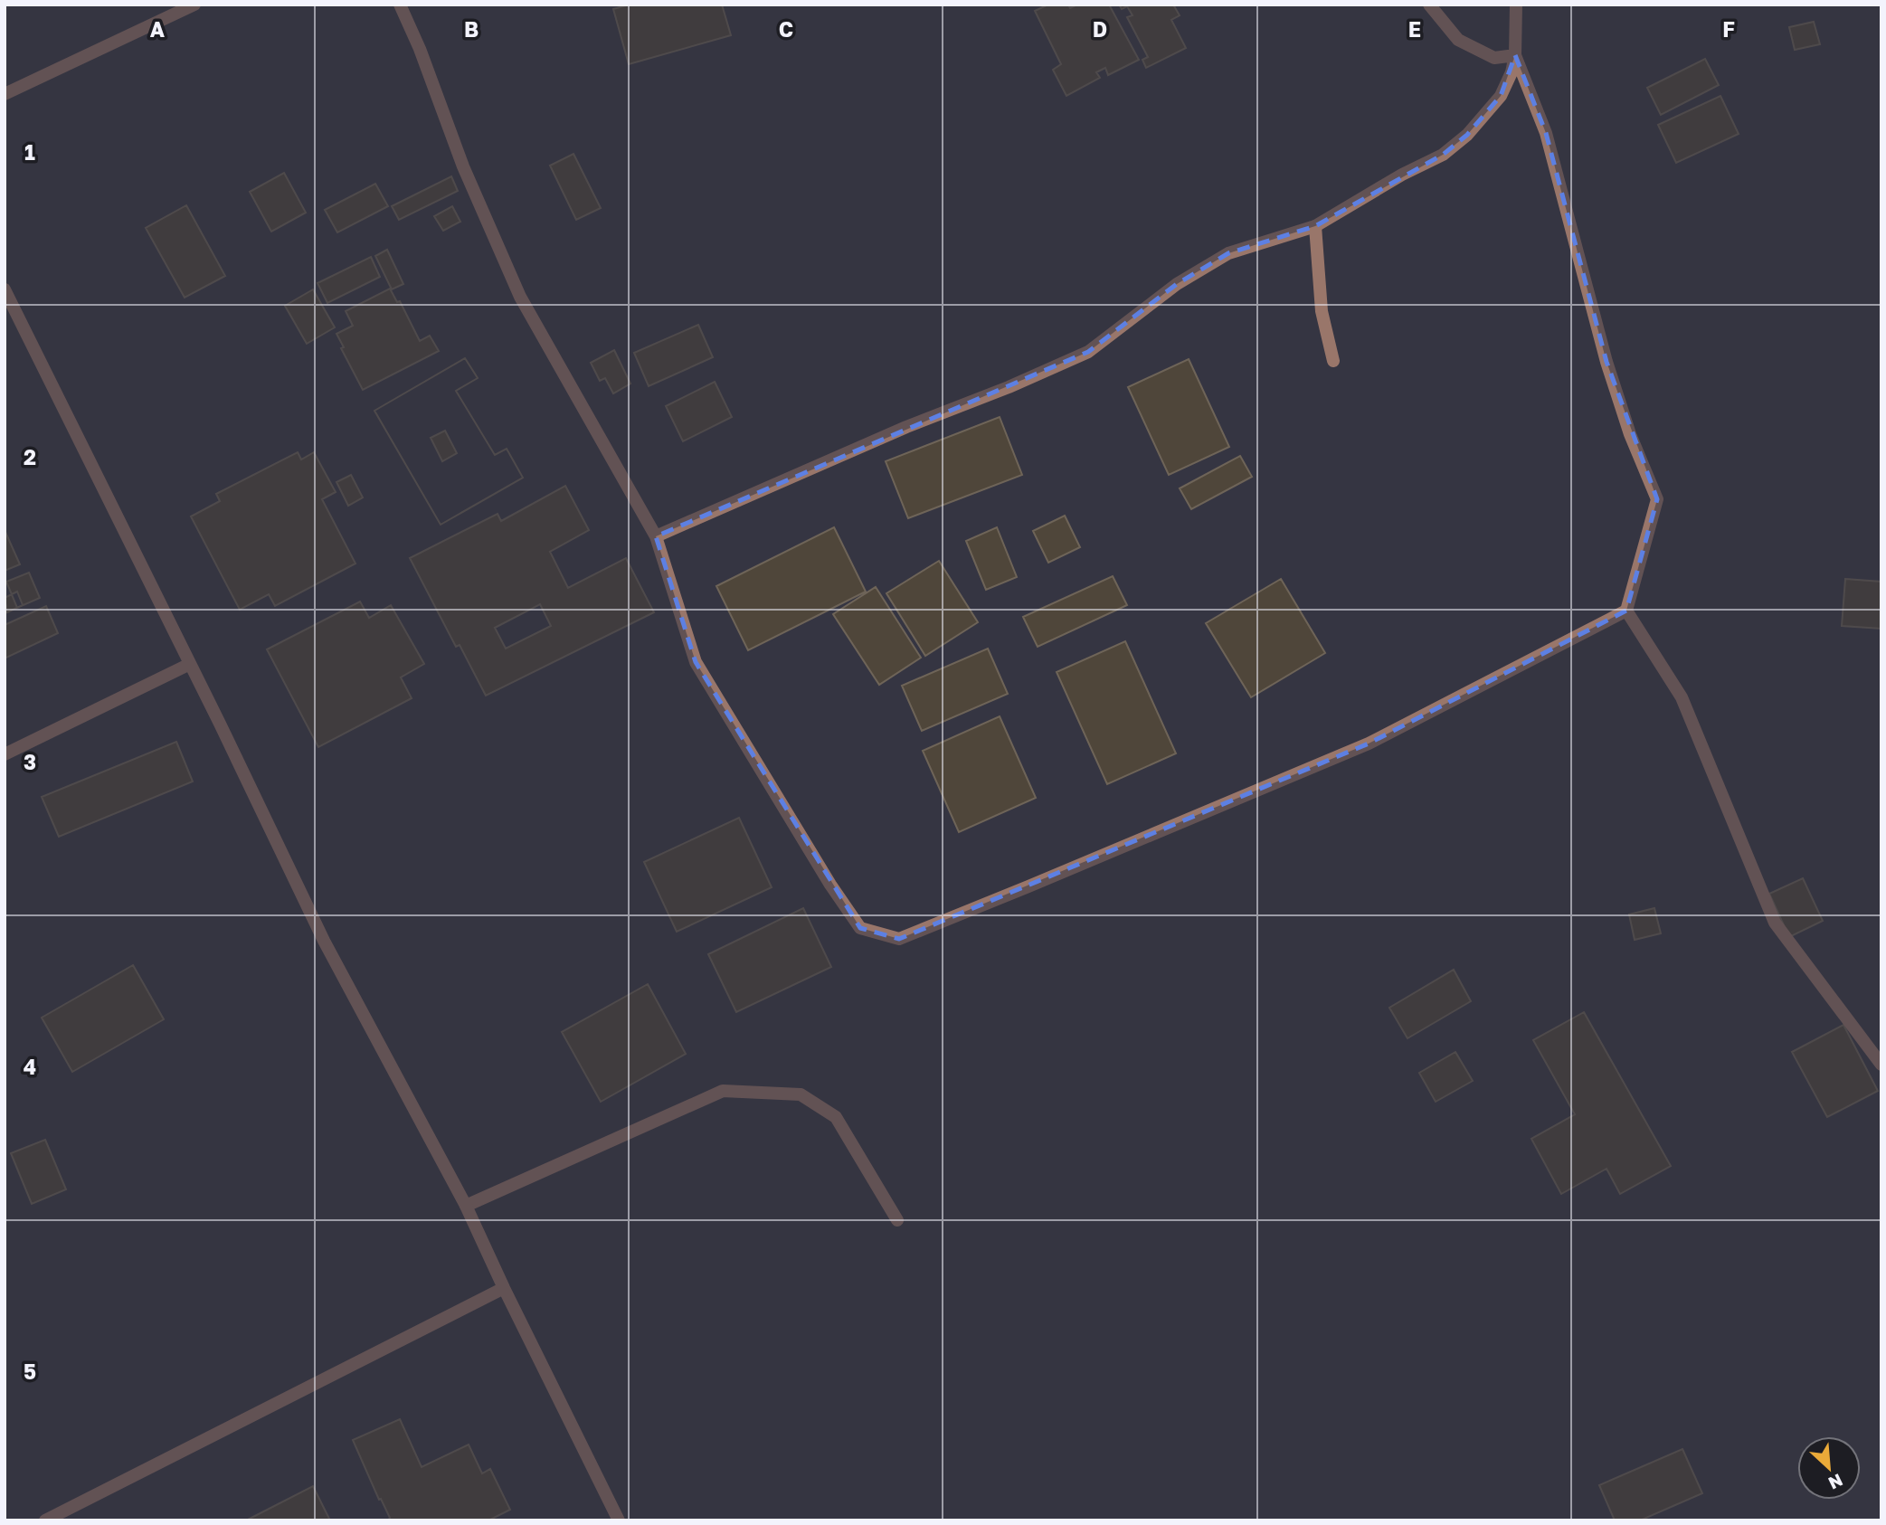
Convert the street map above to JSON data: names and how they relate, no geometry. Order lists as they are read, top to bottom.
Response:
{
  "north": "bottom right",
  "grid": {
    "columns": [
      "A",
      "B",
      "C",
      "D",
      "E",
      "F"
    ],
    "rows": [
      "1",
      "2",
      "3",
      "4",
      "5"
    ]
  }
}
